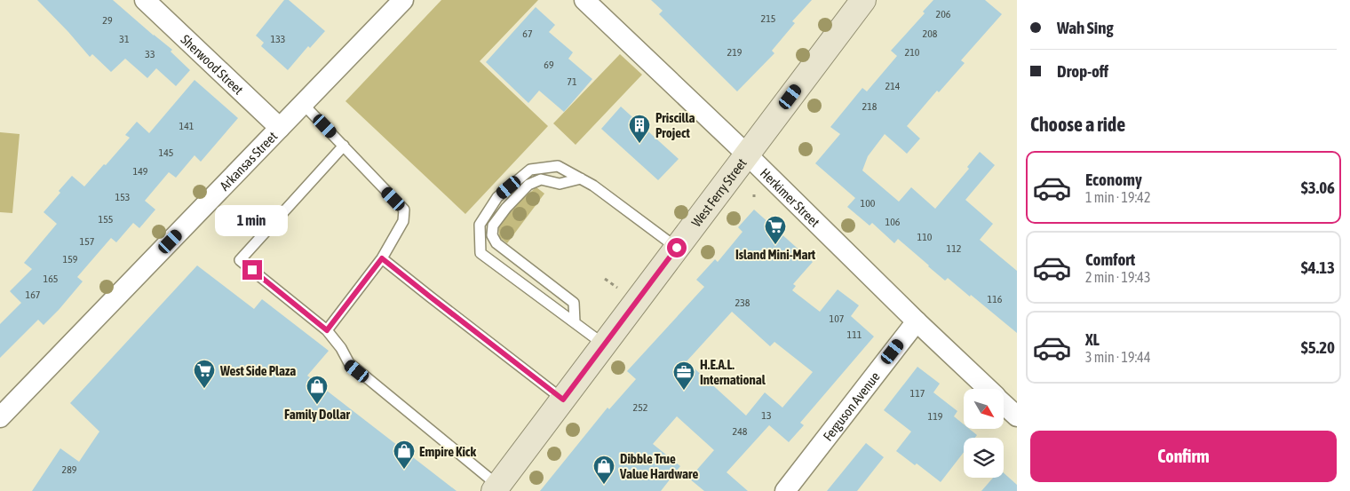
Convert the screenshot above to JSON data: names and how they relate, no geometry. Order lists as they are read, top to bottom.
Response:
{
  "streets": {
    "street": [
      "Sherwood Street",
      "Arkansas Street",
      "West Ferry Street",
      "Herkimer Street",
      "Ferguson Avenue"
    ]
  },
  "crossings": [
    ["Sherwood Street", "Arkansas Street"],
    ["West Ferry Street", "Herkimer Street"],
    ["Herkimer Street", "Ferguson Avenue"]
  ],
  "places": {
    "building": ["Priscilla Project"],
    "supermarket": ["Island Mini-Mart", "West Side Plaza"],
    "office": ["H.E.A.L. International"],
    "shop": ["Family Dollar", "Empire Kick", "Dibble True Value Hardware"]
  },
  "house_numbers": [
    "206",
    "215",
    "29",
    "67",
    "208",
    "31",
    "133",
    "219",
    "210",
    "33",
    "69",
    "71",
    "214",
    "218",
    "141",
    "145",
    "149",
    "153",
    "100",
    "155",
    "106",
    "110",
    "157",
    "112",
    "159",
    "165",
    "167",
    "116",
    "238",
    "107",
    "111",
    "117",
    "252",
    "13",
    "119",
    "248",
    "289"
  ],
  "north": "bottom right",
  "page": {
    "banner": ["Wah Sing", "Drop-off"],
    "heading": "Choose a ride",
    "list": [
      {
        "name": "Economy",
        "note": "1 min · 19:42",
        "value": "$3.06"
      },
      {
        "name": "Comfort",
        "note": "2 min · 19:43",
        "value": "$4.13"
      },
      {
        "name": "XL",
        "note": "3 min · 19:44",
        "value": "$5.20"
      }
    ],
    "bubble": "1 min",
    "buttons": "Confirm"
  }
}
